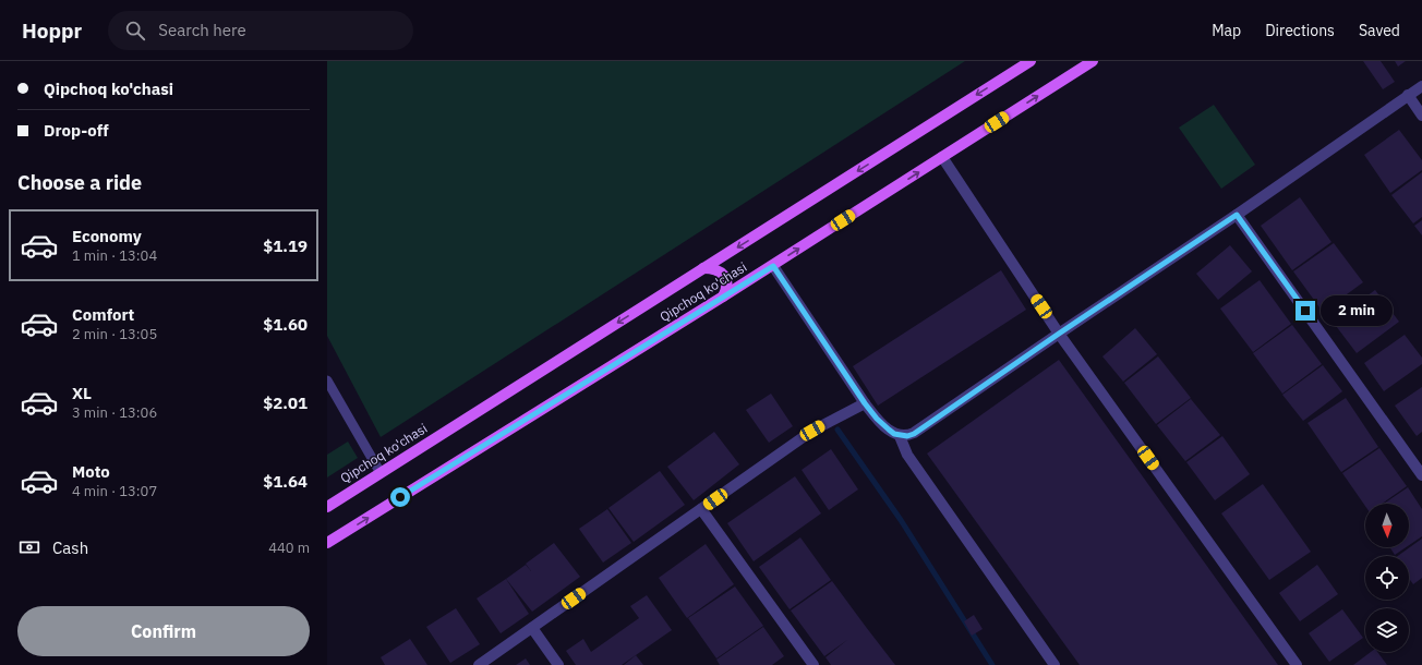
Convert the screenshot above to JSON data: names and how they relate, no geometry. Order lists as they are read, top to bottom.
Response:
{
  "streets": {
    "main road": ["Qipchoq ko'chasi"]
  },
  "north": "bottom",
  "page": {
    "header": "Hoppr",
    "search": "Search here",
    "nav": ["Map", "Directions", "Saved"],
    "banner": ["Qipchoq ko'chasi", "Drop-off"],
    "heading": "Choose a ride",
    "list": [
      {
        "name": "Economy",
        "note": "1 min · 13:04",
        "value": "$1.19"
      },
      {
        "name": "Comfort",
        "note": "2 min · 13:05",
        "value": "$1.60"
      },
      {
        "name": "XL",
        "note": "3 min · 13:06",
        "value": "$2.01"
      },
      {
        "name": "Moto",
        "note": "4 min · 13:07",
        "value": "$1.64"
      }
    ],
    "bubble": "2 min",
    "pay": ["Cash", "440 m"],
    "buttons": "Confirm"
  }
}
